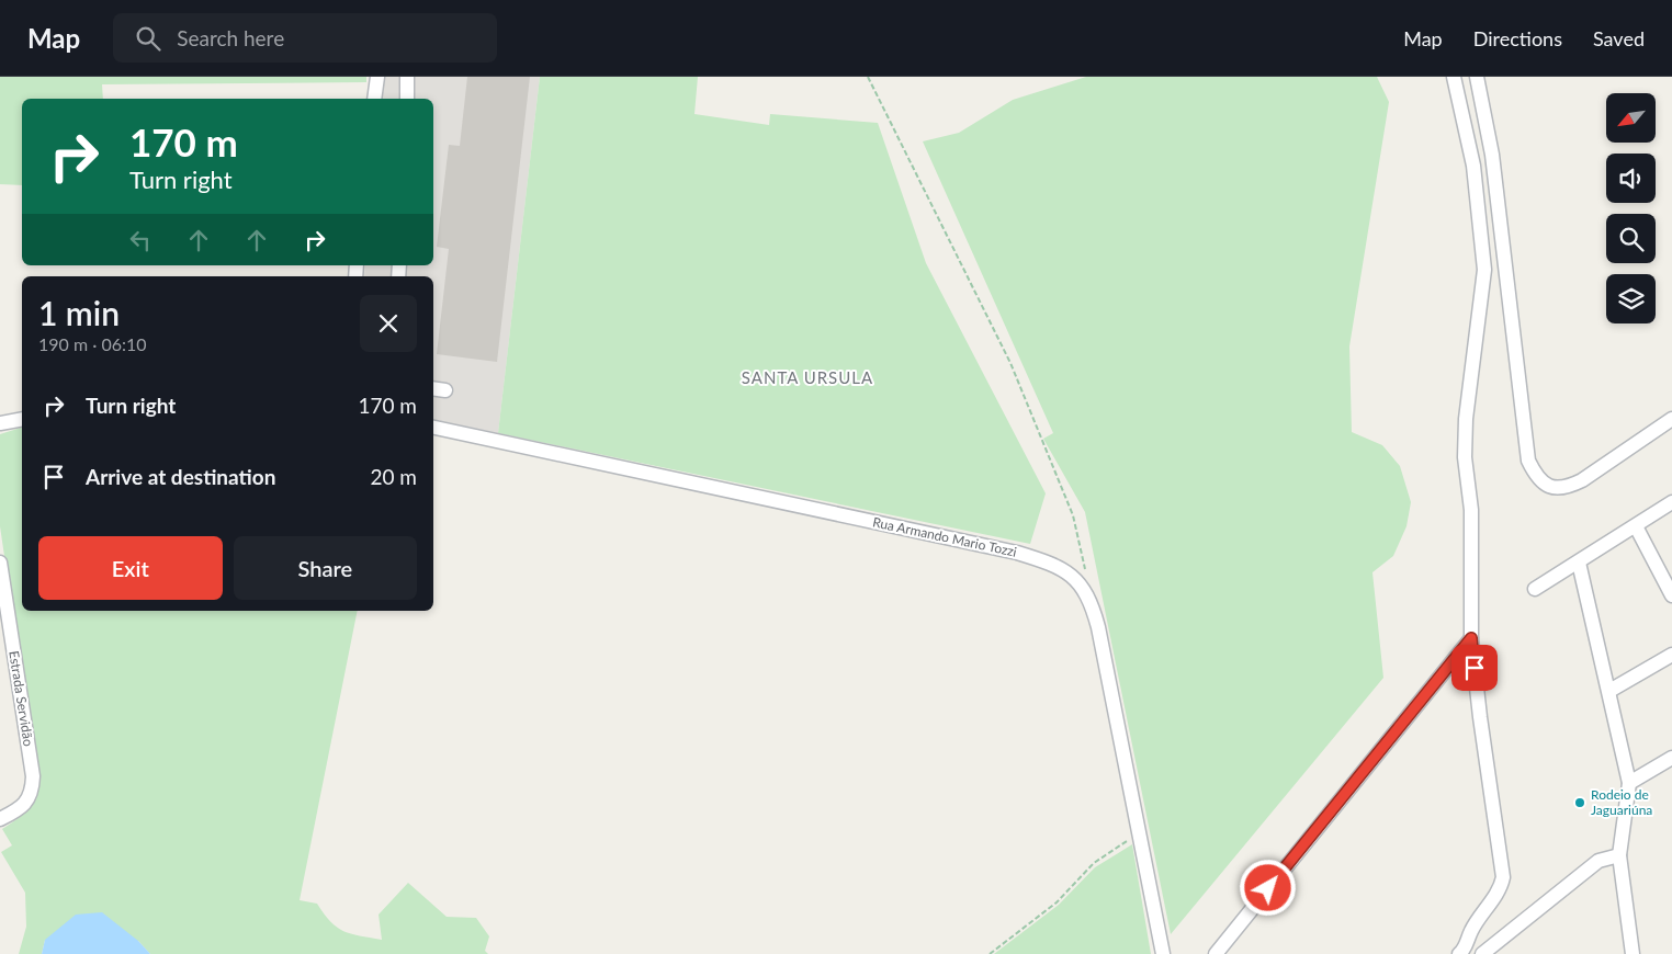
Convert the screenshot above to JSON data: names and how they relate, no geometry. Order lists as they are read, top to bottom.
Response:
{
  "streets": {
    "street": ["Rua Armando Mario Tozzi", "Estrada Servidão"]
  },
  "districts": ["SANTA URSULA"],
  "places": ["Rodeio de Jaguariúna"],
  "north": "bottom left",
  "page": {
    "header": "Map",
    "search": "Search here",
    "nav": ["Map", "Directions", "Saved"],
    "turn": ["170 m", "Turn right"],
    "heading": ["1 min", "190 m · 06:10"],
    "list": [
      {
        "name": "Turn right",
        "value": "170 m"
      },
      {
        "name": "Arrive at destination",
        "value": "20 m"
      }
    ],
    "buttons": ["Exit", "Share"]
  }
}
